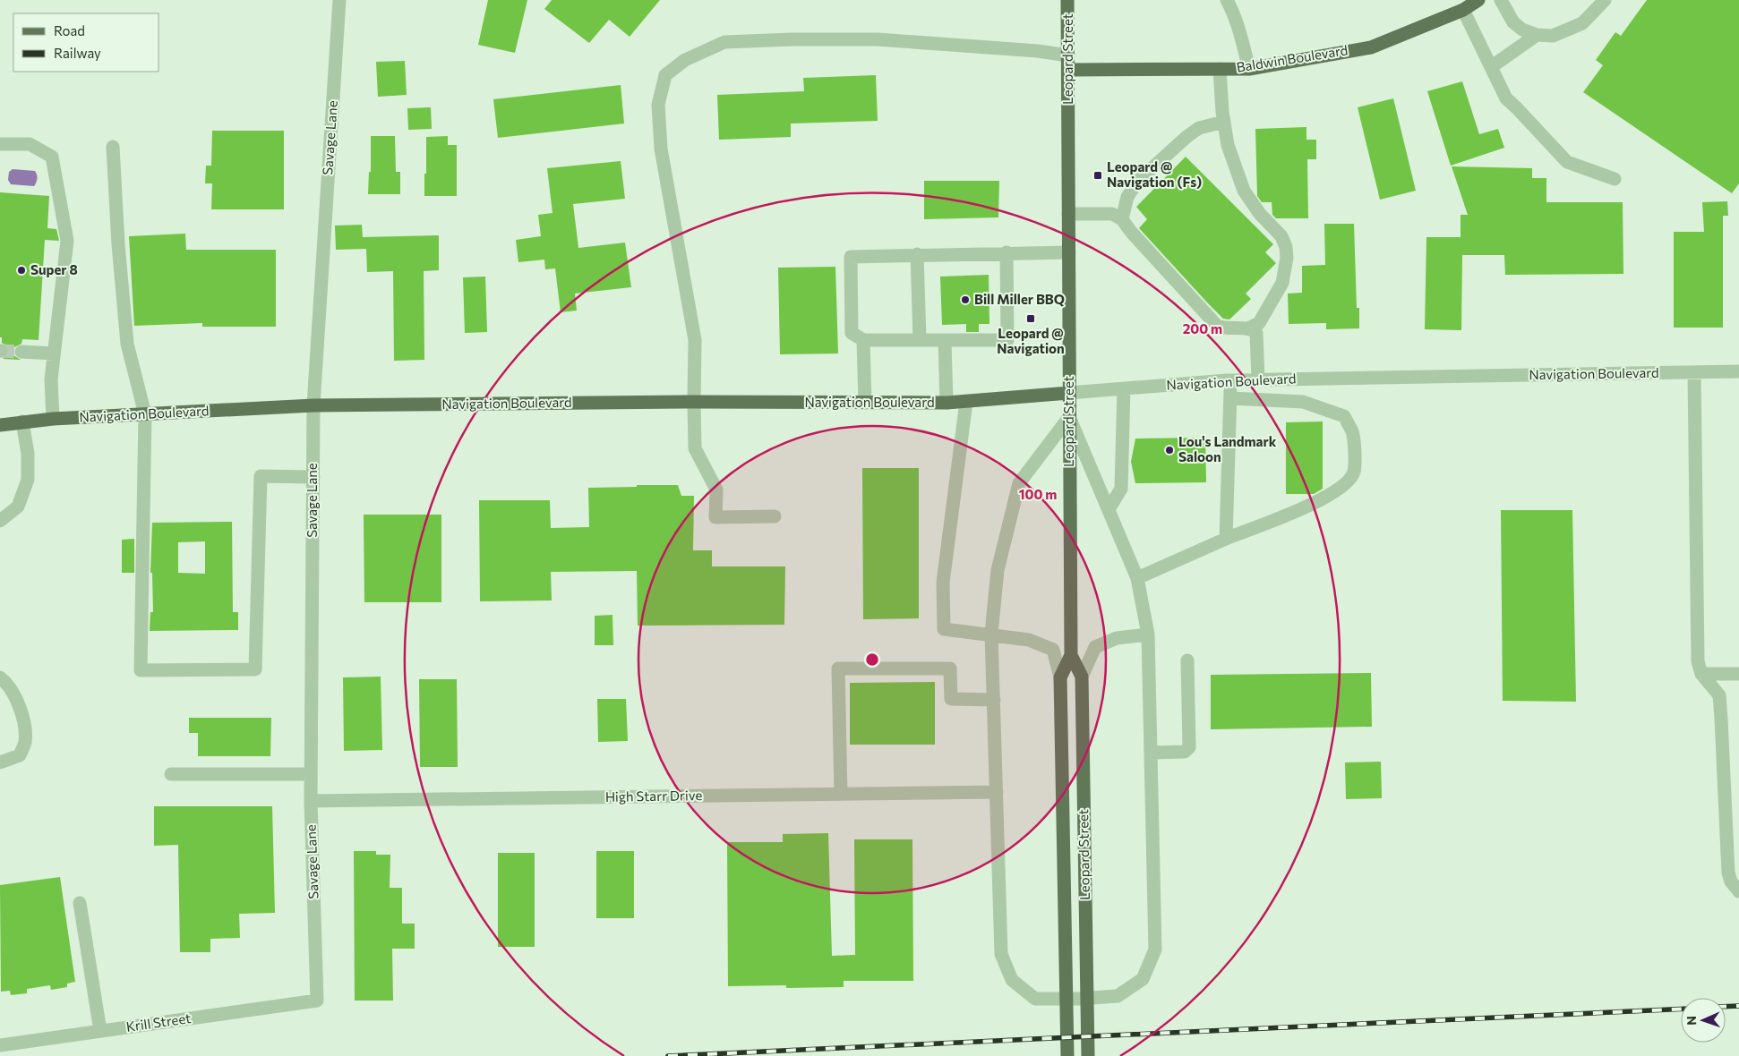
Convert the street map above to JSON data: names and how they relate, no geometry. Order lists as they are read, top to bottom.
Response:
{
  "streets": {
    "main road": ["Leopard Street", "Baldwin Boulevard", "Navigation Boulevard"],
    "street": ["Savage Lane", "High Starr Drive", "Krill Street"]
  },
  "crossings": [
    ["Leopard Street", "Baldwin Boulevard"],
    ["Leopard Street", "Navigation Boulevard"],
    ["Savage Lane", "Navigation Boulevard"],
    ["Savage Lane", "High Starr Drive"],
    ["Savage Lane", "Krill Street"]
  ],
  "places": {
    "transit": ["Leopard @ Navigation (Fs)", "Leopard @ Navigation"],
    "other": ["Super 8", "Bill Miller BBQ", "Lou's Landmark Saloon"]
  },
  "legend": ["Road", "Railway"],
  "north": "left",
  "rings": ["200 m", "100 m"]
}
